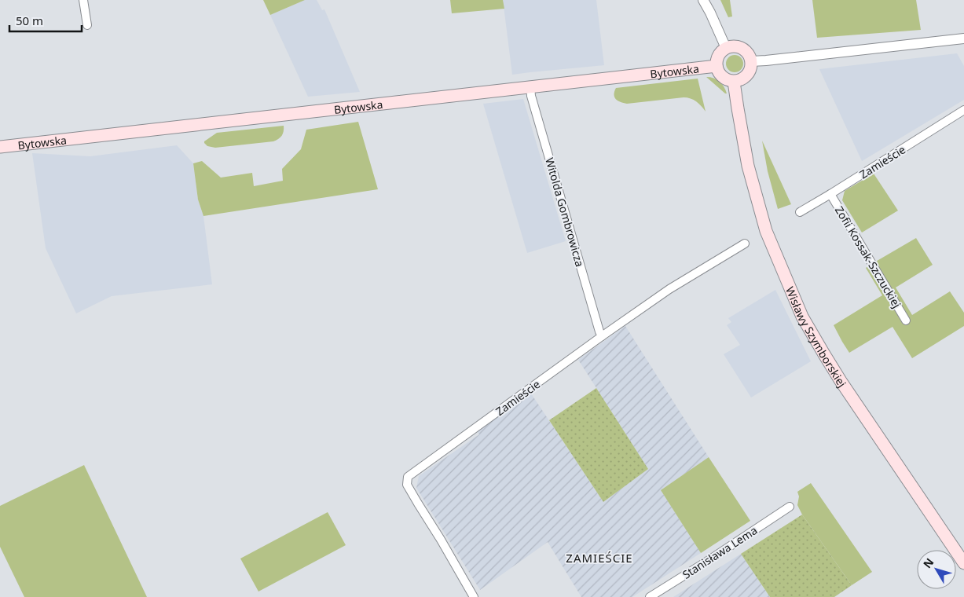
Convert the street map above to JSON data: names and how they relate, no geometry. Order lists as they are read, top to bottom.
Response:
{
  "streets": {
    "main road": ["Bytowska", "Wisławy Szymborskiej"],
    "street": [
      "Zamieście",
      "Witolda Gombrowicza",
      "Zofii Kossak-Szczuckiej",
      "Stanisława Lema"
    ]
  },
  "crossings": [
    ["Bytowska", "Witolda Gombrowicza"],
    ["Bytowska", "Wisławy Szymborskiej"],
    ["Zamieście", "Witolda Gombrowicza"],
    ["Zamieście", "Zofii Kossak-Szczuckiej"]
  ],
  "districts": ["ZAMIEŚCIE"],
  "scale_bar": "50 m",
  "north": "top left"
}
